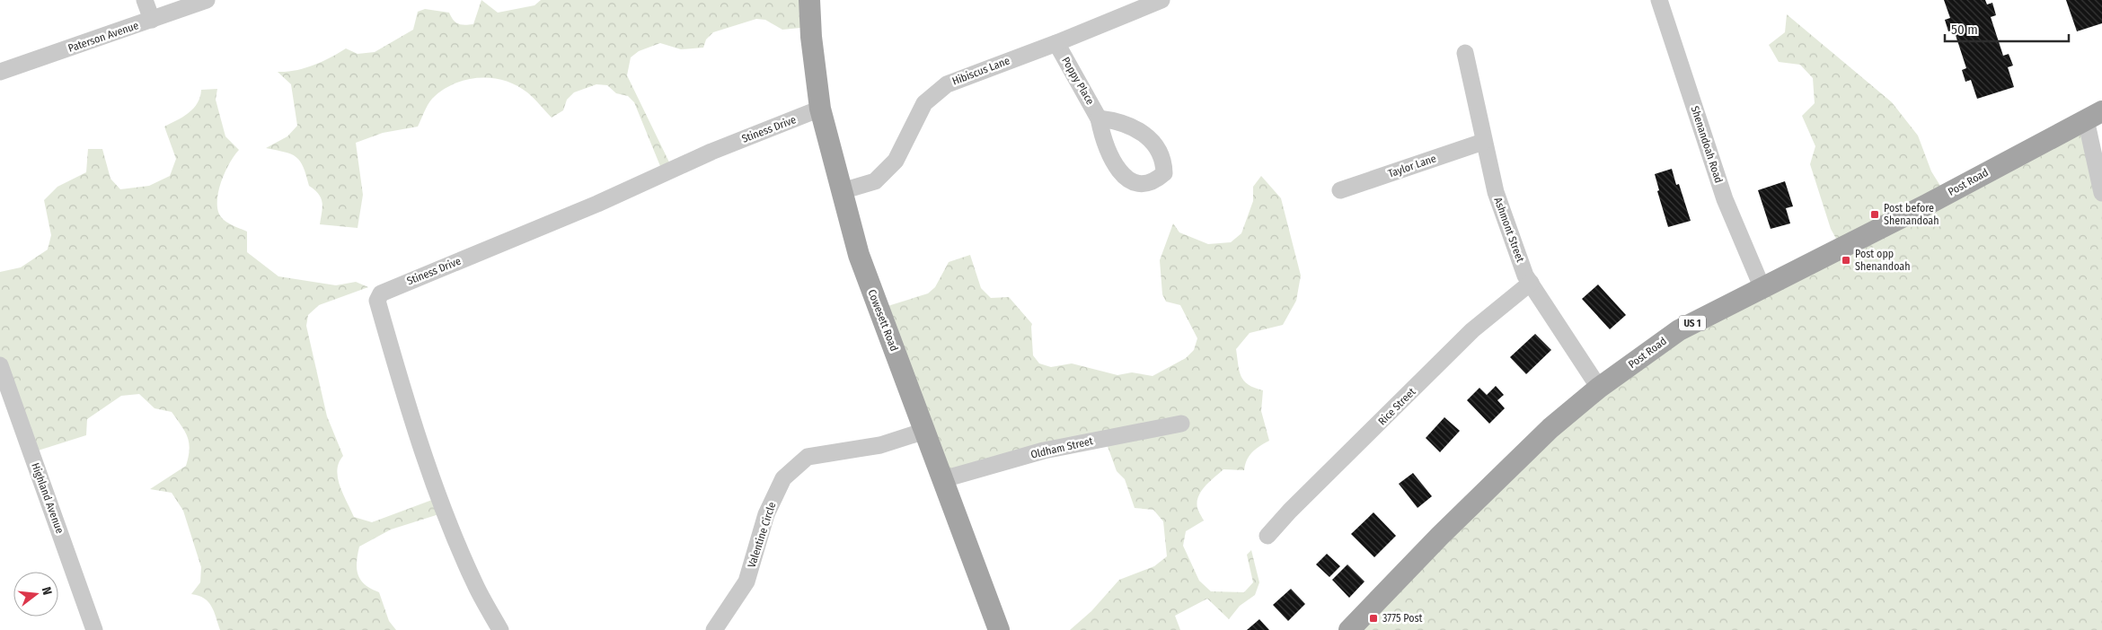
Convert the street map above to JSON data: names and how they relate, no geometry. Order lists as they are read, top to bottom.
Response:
{
  "streets": {
    "main road": ["Post Road", "Cowesett Road", "US 1"],
    "street": [
      "Paterson Avenue",
      "Hibiscus Lane",
      "Poppy Place",
      "Stiness Drive",
      "Shenandoah Road",
      "Taylor Lane",
      "Ashmont Street",
      "Rice Street",
      "Oldham Street",
      "Highland Avenue",
      "Valentine Circle"
    ]
  },
  "crossings": [
    ["Hibiscus Lane", "Poppy Place"],
    ["Hibiscus Lane", "Cowesett Road"],
    ["Stiness Drive", "Cowesett Road"],
    ["Shenandoah Road", "Post Road"],
    ["Taylor Lane", "Ashmont Street"],
    ["Post Road", "Ashmont Street"],
    ["Ashmont Street", "Rice Street"],
    ["Cowesett Road", "Oldham Street"],
    ["Cowesett Road", "Valentine Circle"]
  ],
  "places": {
    "transit": ["Post before Shenandoah", "Post opp Shenandoah", "3775 Post"]
  },
  "scale_bar": "50 m",
  "north": "right"
}
